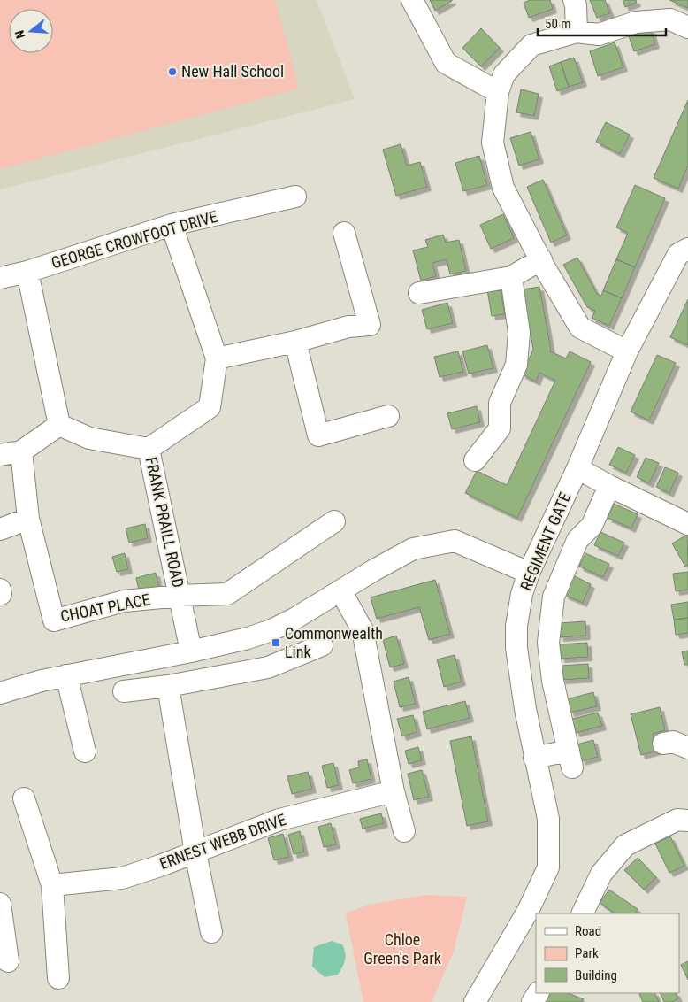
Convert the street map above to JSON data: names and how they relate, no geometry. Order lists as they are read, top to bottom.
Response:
{
  "streets": {
    "street": [
      "GEORGE CROWFOOT DRIVE",
      "FRANK PRAILL ROAD",
      "REGIMENT GATE",
      "CHOAT PLACE",
      "ERNEST WEBB DRIVE"
    ]
  },
  "crossings": [
    ["FRANK PRAILL ROAD", "CHOAT PLACE"]
  ],
  "parks": ["Chloe Green's Park"],
  "places": {
    "other": ["New Hall School"],
    "transit": ["Commonwealth Link"]
  },
  "legend": ["Road", "Park", "Building"],
  "scale_bar": "50 m",
  "north": "left"
}
